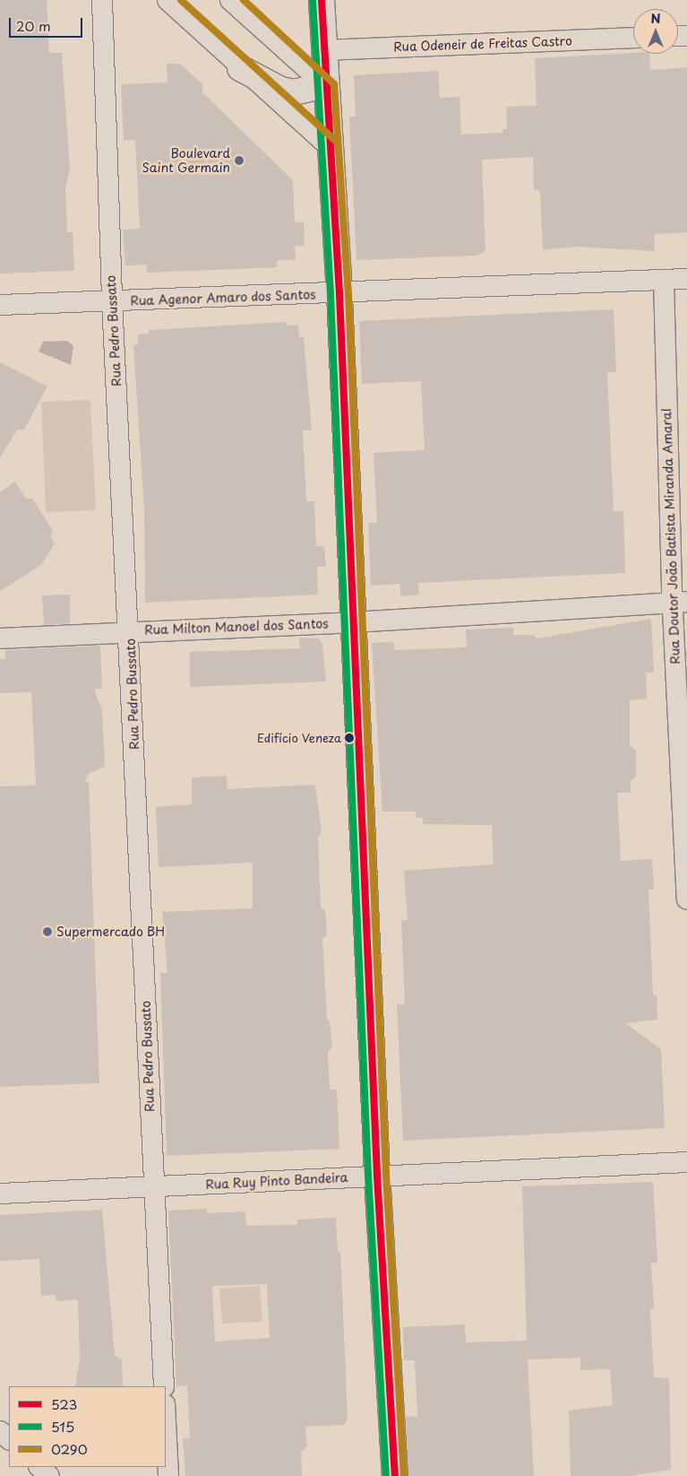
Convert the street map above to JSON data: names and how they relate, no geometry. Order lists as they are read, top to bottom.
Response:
{
  "streets": {
    "street": [
      "Rua Odeneir de Freitas Castro",
      "Rua Agenor Amaro dos Santos",
      "Rua Pedro Bussato",
      "Rua Doutor João Batista Miranda Amaral",
      "Rua Milton Manoel dos Santos",
      "Rua Ruy Pinto Bandeira"
    ]
  },
  "crossings": [
    ["Rua Agenor Amaro dos Santos", "Rua Pedro Bussato"],
    ["Rua Agenor Amaro dos Santos", "Rua Doutor João Batista Miranda Amaral"],
    ["Rua Pedro Bussato", "Rua Milton Manoel dos Santos"],
    ["Rua Pedro Bussato", "Rua Ruy Pinto Bandeira"],
    ["Rua Doutor João Batista Miranda Amaral", "Rua Milton Manoel dos Santos"]
  ],
  "places": ["Boulevard Saint Germain", "Edifício Veneza", "Supermercado BH"],
  "lines": ["transit line 523", "transit line 0290", "transit line 515"],
  "legend": ["523", "515", "0290"],
  "scale_bar": "20 m",
  "north": "top"
}
